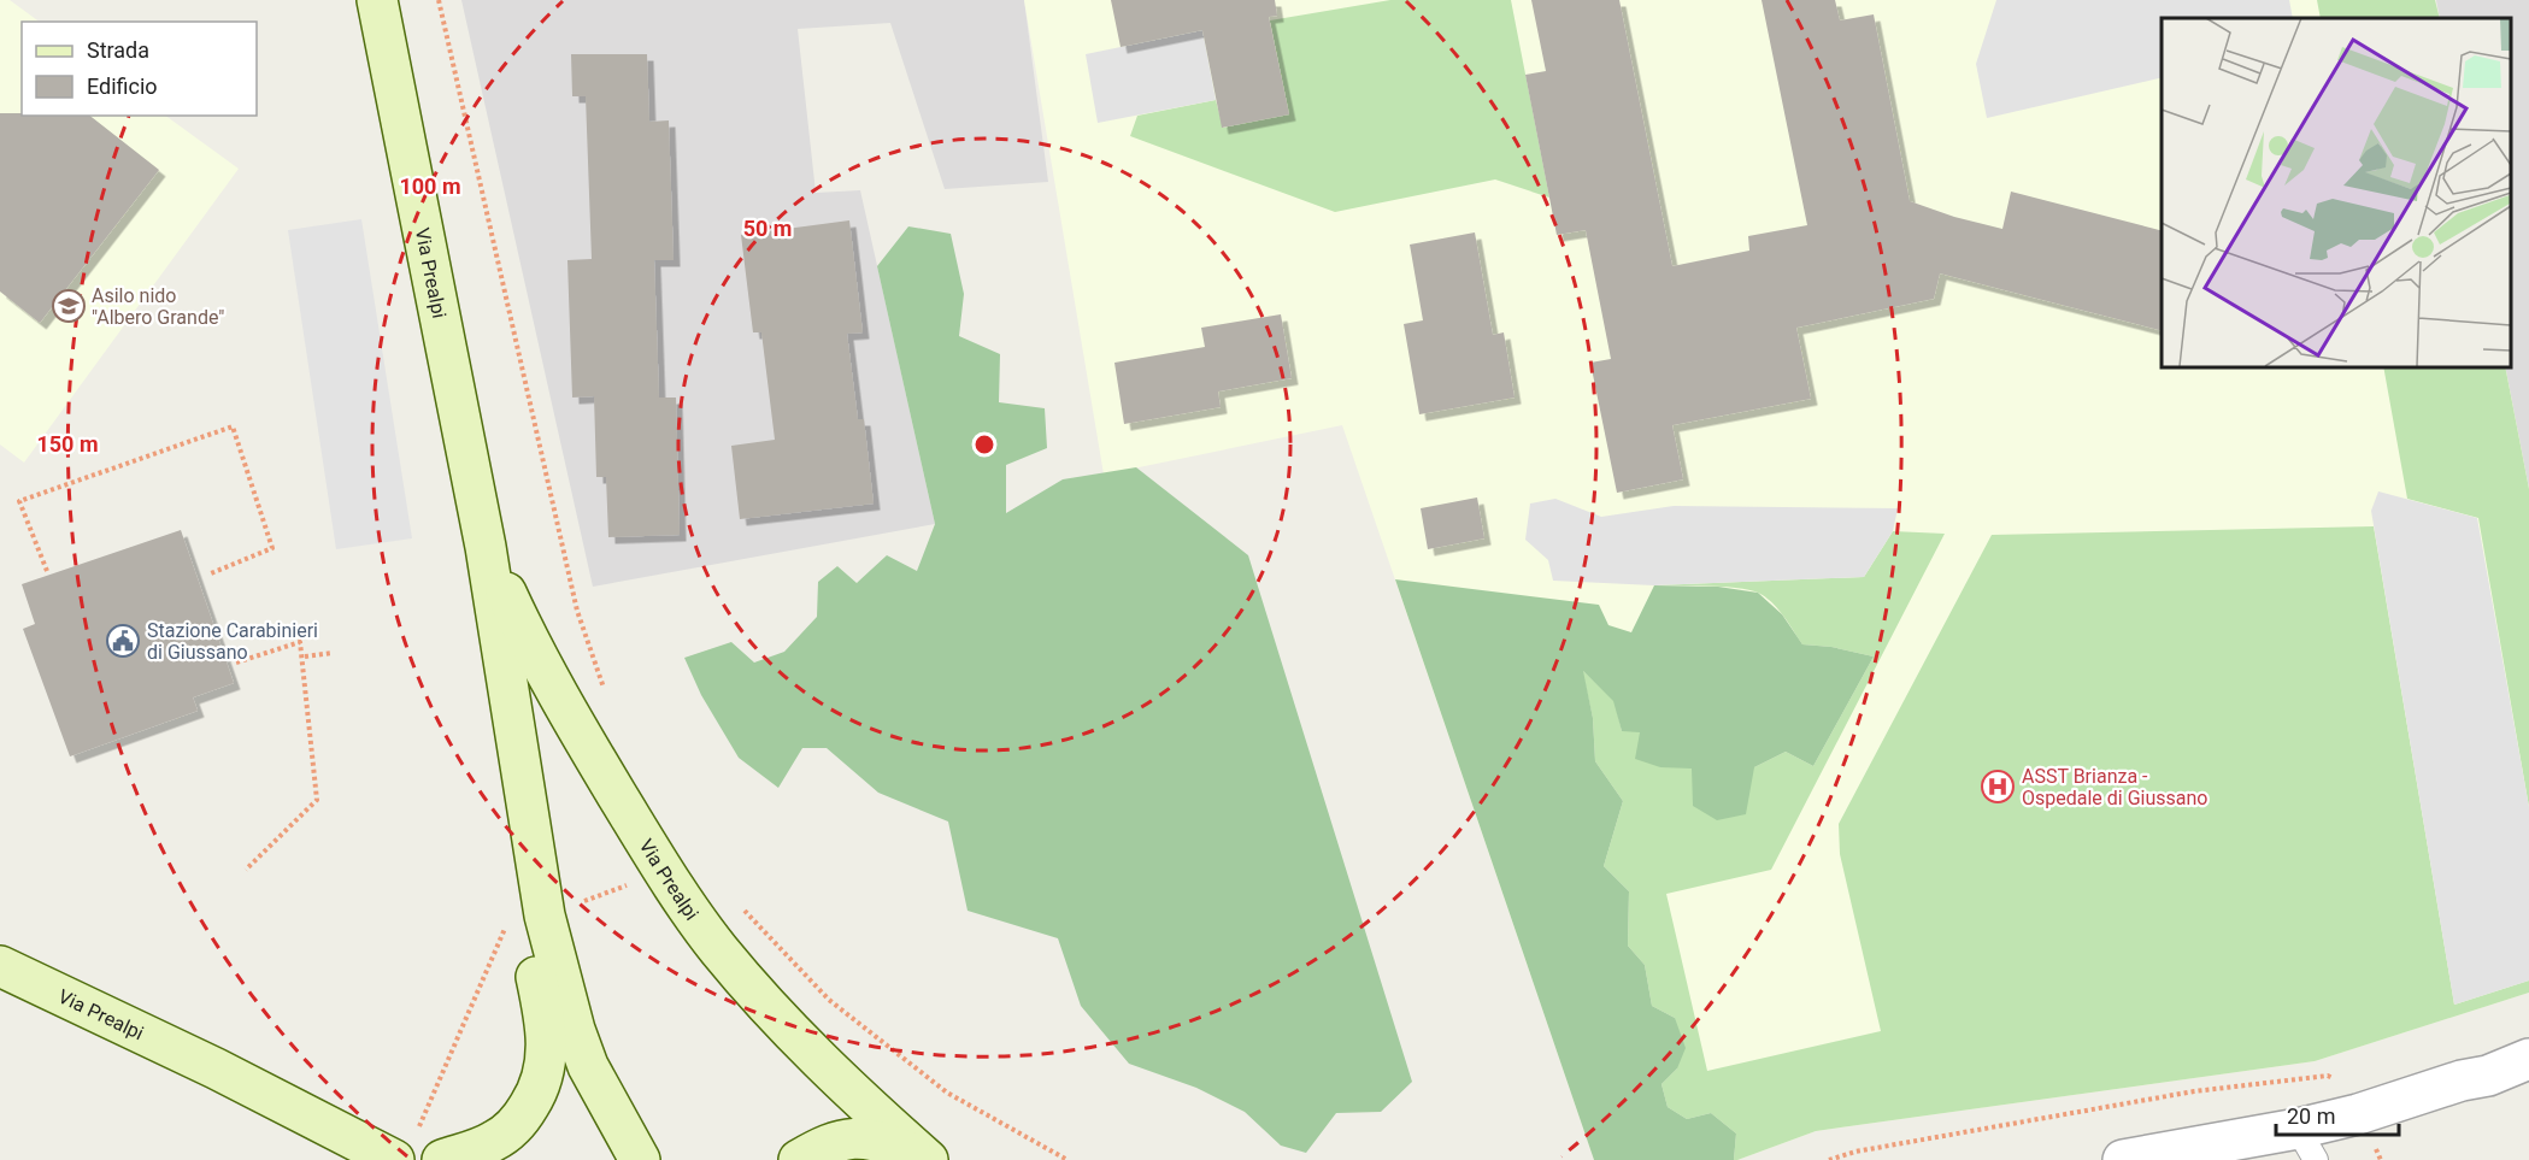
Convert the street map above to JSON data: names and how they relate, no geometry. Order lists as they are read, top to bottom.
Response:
{
  "streets": {
    "street": ["Via Prealpi"]
  },
  "places": {
    "school or university": ["Asilo nido \"Albero Grande\""],
    "public building": ["Stazione Carabinieri di Giussano"],
    "hospital": ["ASST Brianza - Ospedale di Giussano"]
  },
  "legend": ["Strada", "Edificio"],
  "scale_bar": "20 m",
  "rings": ["100 m", "50 m", "150 m"]
}
